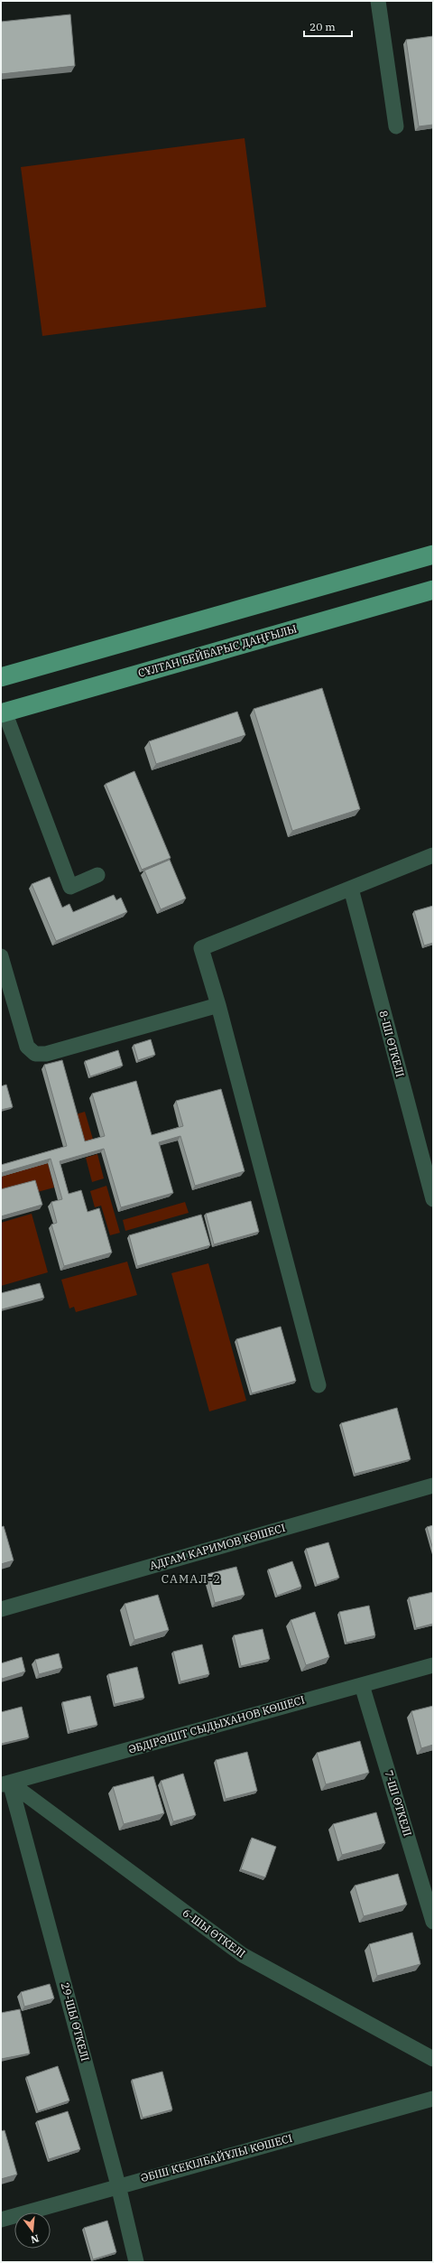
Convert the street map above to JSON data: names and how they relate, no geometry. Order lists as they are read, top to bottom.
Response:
{
  "streets": {
    "main road": ["СҰЛТАН БЕЙБАРЫС ДАҢҒЫЛЫ"],
    "street": [
      "8-ШІ ӨТКЕЛІ",
      "АДГАМ КАРИМОВ КӨШЕСІ",
      "ӘБДІРӘШІТ СЫДЫХАНОВ КӨШЕСІ",
      "7-ШІ ӨТКЕЛІ",
      "6-ШЫ ӨТКЕЛІ",
      "29-ШЫ ӨТКЕЛІ",
      "ӘБІШ КЕКІЛБАЙҰЛЫ КӨШЕСІ"
    ]
  },
  "crossings": [
    ["ӘБДІРӘШІТ СЫДЫХАНОВ КӨШЕСІ", "7-ШІ ӨТКЕЛІ"],
    ["ӘБДІРӘШІТ СЫДЫХАНОВ КӨШЕСІ", "6-ШЫ ӨТКЕЛІ"],
    ["ӘБДІРӘШІТ СЫДЫХАНОВ КӨШЕСІ", "29-ШЫ ӨТКЕЛІ"],
    ["6-ШЫ ӨТКЕЛІ", "29-ШЫ ӨТКЕЛІ"],
    ["29-ШЫ ӨТКЕЛІ", "ӘБІШ КЕКІЛБАЙҰЛЫ КӨШЕСІ"]
  ],
  "districts": ["САМАЛ-2"],
  "scale_bar": "20 m",
  "north": "bottom"
}
